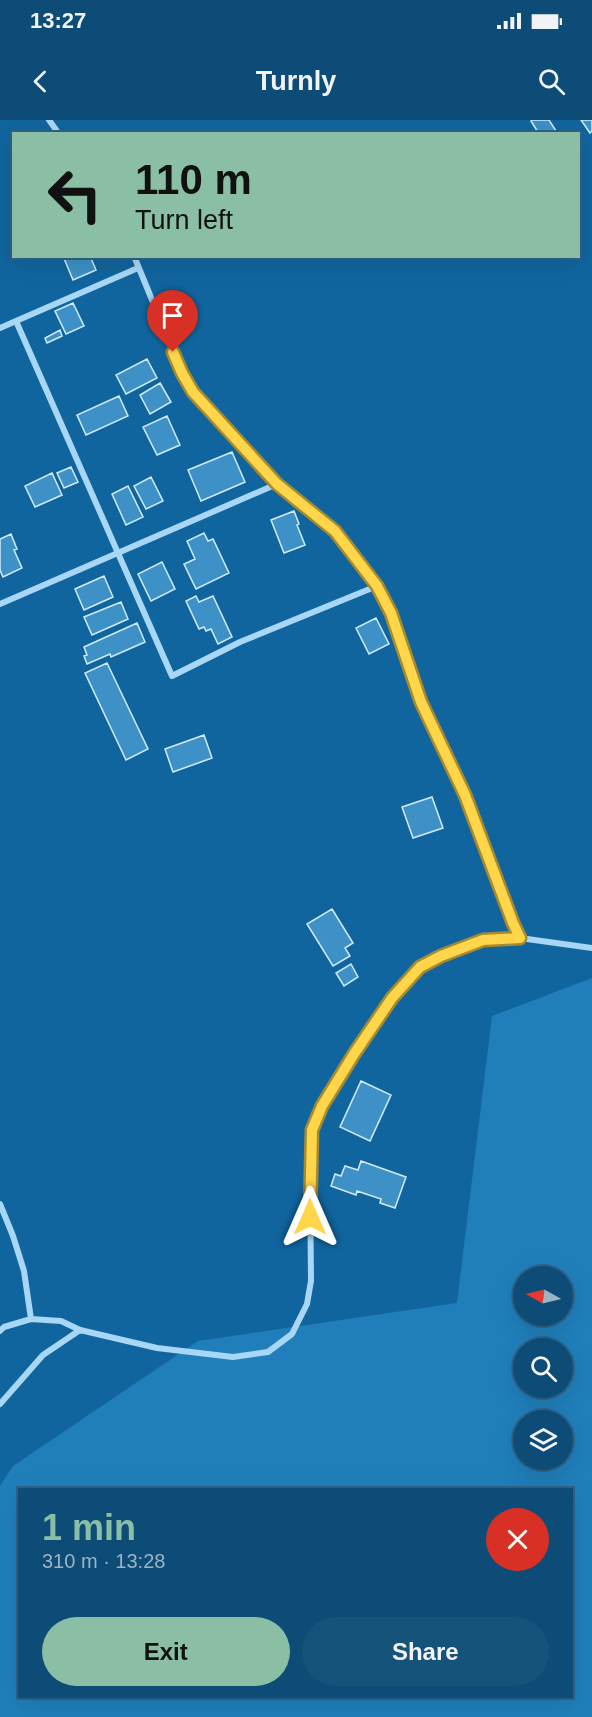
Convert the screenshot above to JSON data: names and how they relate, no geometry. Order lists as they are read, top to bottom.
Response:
{
  "north": "left",
  "page": {
    "status": "13:27",
    "header": "Turnly",
    "turn": ["110 m", "Turn left"],
    "heading": ["1 min", "310 m · 13:28"],
    "buttons": ["Exit", "Share"]
  }
}
